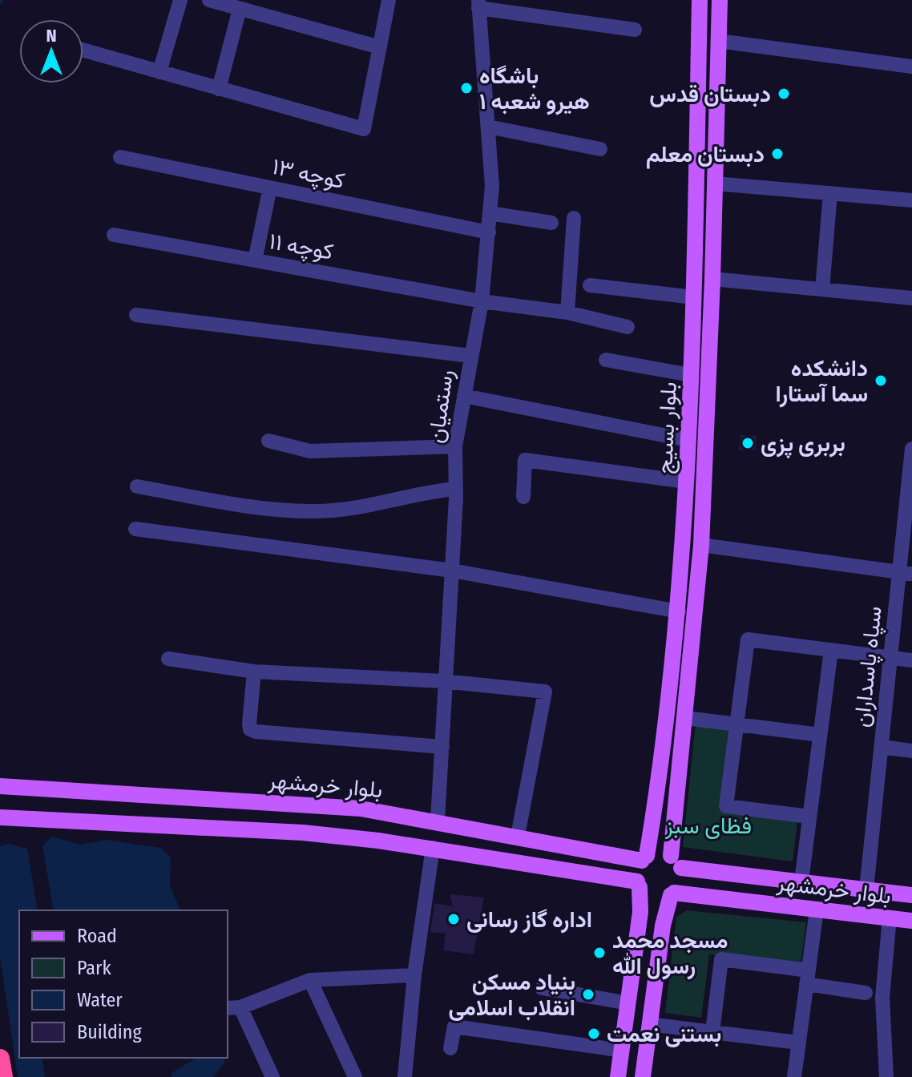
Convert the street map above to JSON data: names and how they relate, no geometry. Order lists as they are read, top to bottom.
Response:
{
  "streets": {
    "main road": ["بلوار بسیج", "بلوار خرمشهر"],
    "street": [
      "کوچه ۱۳",
      "کوچه ۱۱",
      "رستمیان",
      "سپاه پاسداران"
    ]
  },
  "crossings": [
    ["کوچه ۱۳", "رستمیان"],
    ["کوچه ۱۱", "رستمیان"],
    ["رستمیان", "بلوار خرمشهر"],
    ["بلوار بسیج", "بلوار خرمشهر"],
    ["سپاه پاسداران", "بلوار خرمشهر"]
  ],
  "parks": ["فظای سبز"],
  "places": [
    "باشگاه هیرو شعبه ۱",
    "دبستان قدس",
    "دبستان معلم",
    "دانشکده سما آستارا",
    "بربری پزی",
    "اداره گاز رسانی",
    "مسجد محمد رسول الله",
    "بنیاد مسکن انقلاب اسلامی",
    "بستنی نعمت"
  ],
  "legend": [
    "Road",
    "Park",
    "Water",
    "Building"
  ],
  "north": "top"
}
